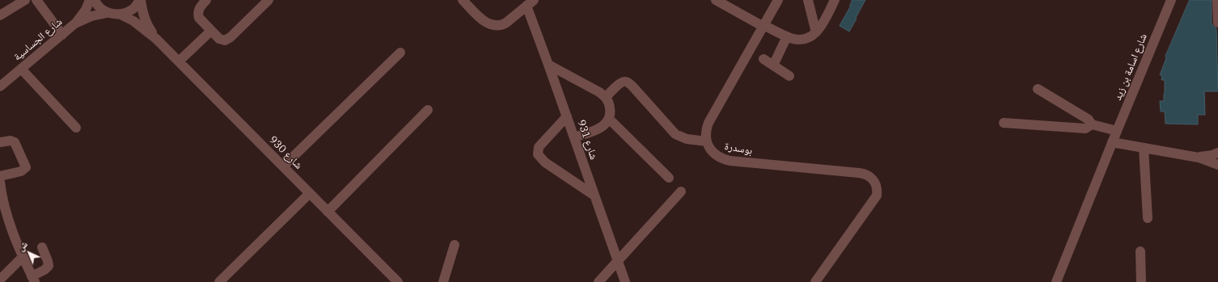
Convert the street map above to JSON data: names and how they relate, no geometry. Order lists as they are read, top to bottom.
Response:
{
  "streets": {
    "street": [
      "شارع الجساسية",
      "شارع اسامة بن زيد",
      "شارع 931",
      "بوسدرة",
      "شارع 930"
    ]
  },
  "crossings": [
    ["شارع الجساسية", "شارع 930"]
  ],
  "north": "top left"
}
